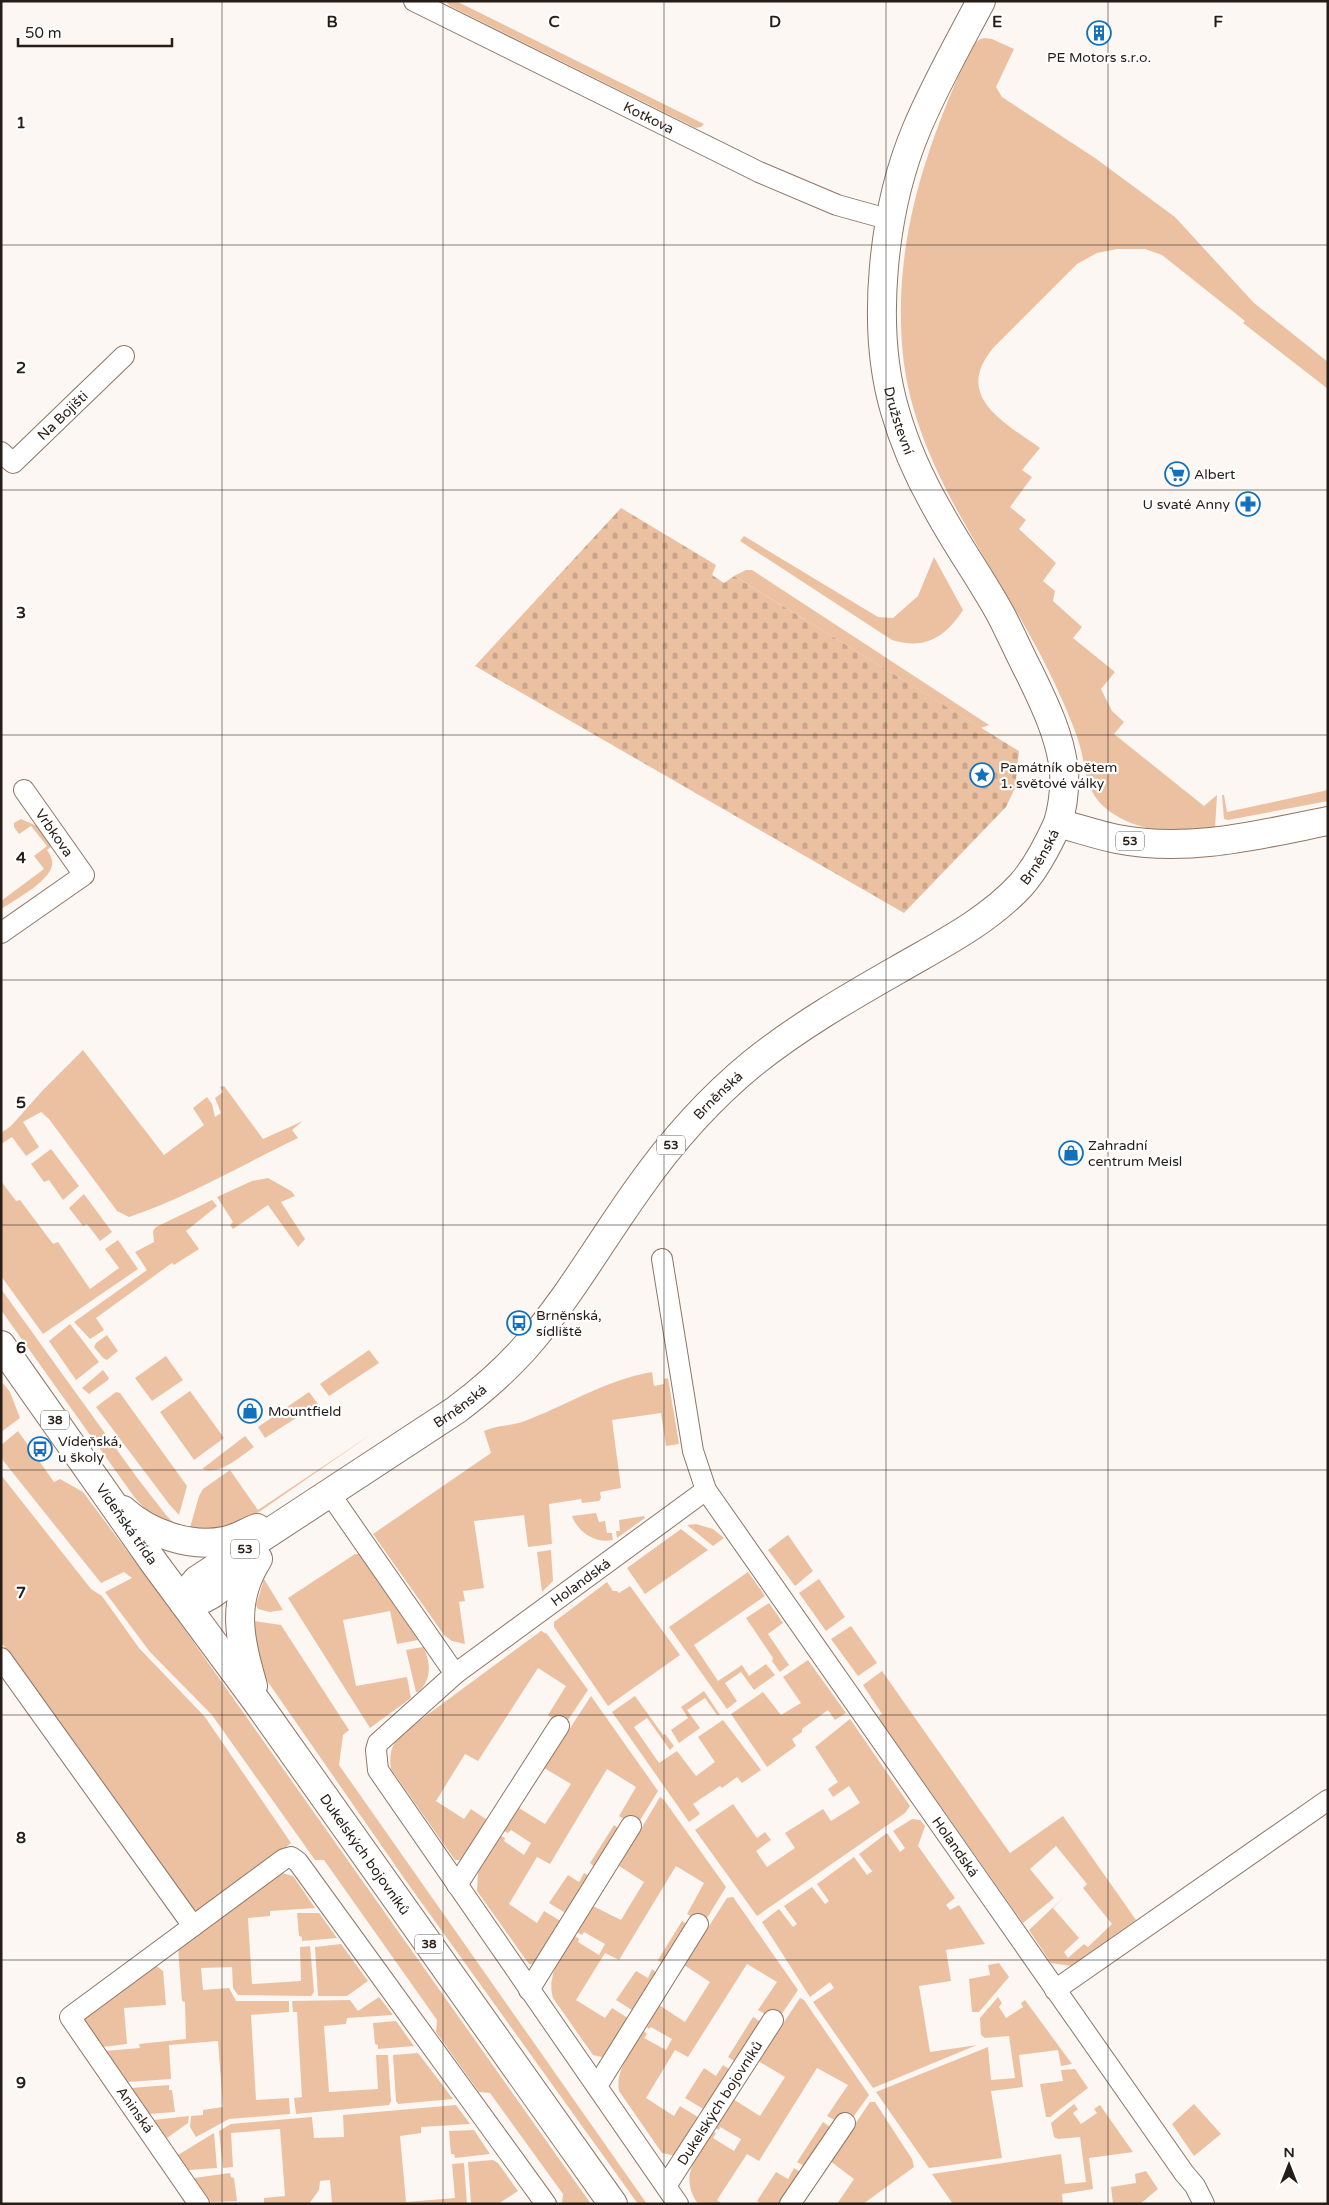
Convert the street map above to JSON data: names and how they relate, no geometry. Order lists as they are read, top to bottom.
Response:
{
  "streets": {
    "main road": [
      "Družstevní",
      "53",
      "Brněnská",
      "38",
      "Vídeňská třída",
      "Dukelských bojovníků"
    ],
    "street": [
      "Kotkova",
      "Na Bojišti",
      "Vrbkova",
      "Holandská",
      "Aninská"
    ]
  },
  "crossings": [
    ["Kotkova", "Družstevní"],
    ["Družstevní", "Brněnská"],
    ["Brněnská", "Vídeňská třída"],
    ["Brněnská", "Dukelských bojovníků"],
    ["Vídeňská třída", "Dukelských bojovníků"]
  ],
  "places": {
    "building": ["PE Motors s.r.o."],
    "supermarket": ["Albert"],
    "pharmacy": ["U svaté Anny"],
    "place": ["Památník obětem 1. světové války"],
    "shop": ["Zahradní centrum Meisl", "Mountfield"],
    "bus stop": ["Brněnská, sídliště", "Vídeňská, u školy"]
  },
  "scale_bar": "50 m",
  "north": "top",
  "grid": {
    "columns": [
      "B",
      "C",
      "D",
      "E",
      "F"
    ],
    "rows": [
      "1",
      "2",
      "3",
      "4",
      "5",
      "6",
      "7",
      "8",
      "9"
    ]
  }
}
